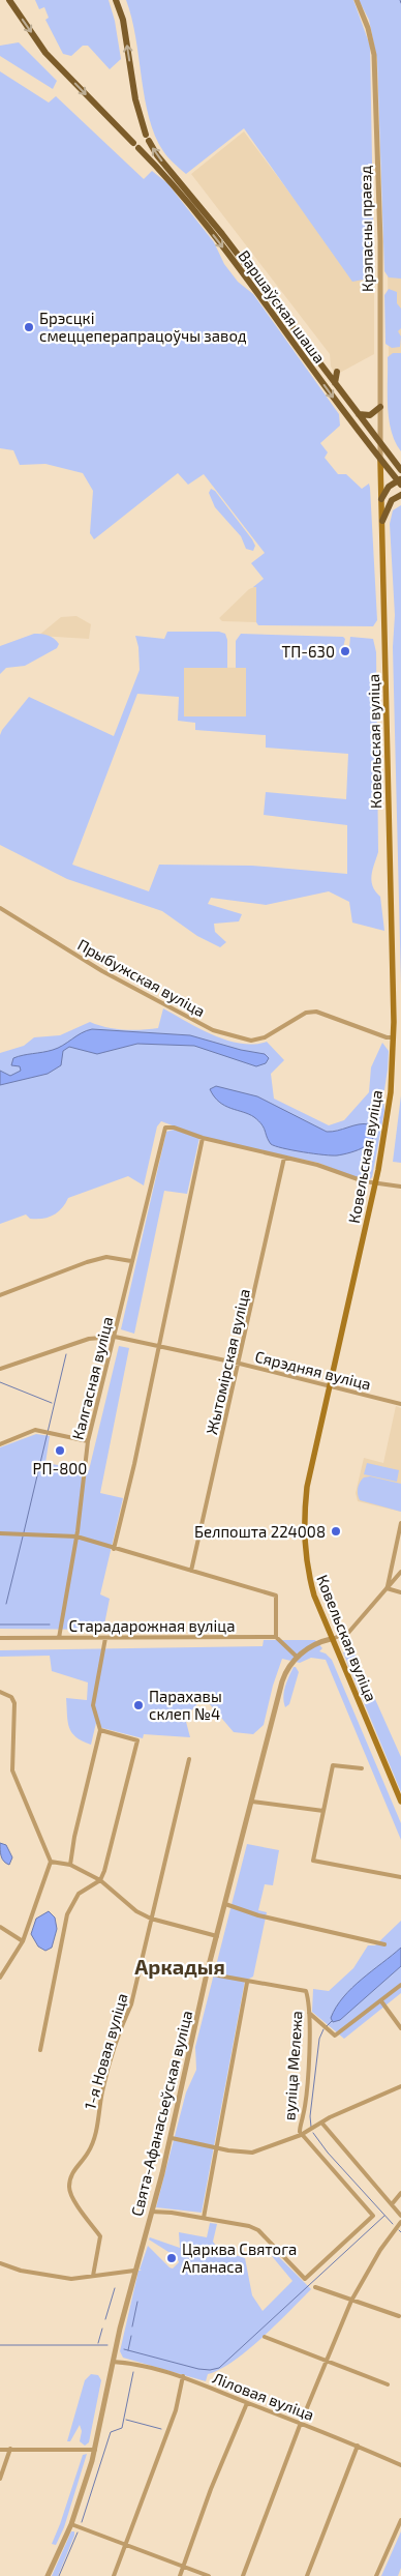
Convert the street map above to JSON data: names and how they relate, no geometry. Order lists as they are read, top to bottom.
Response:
{
  "streets": {
    "highway": ["Варшаўская шаша"],
    "main road": ["Ковельская вуліца"],
    "street": [
      "Крэпасны праезд",
      "Прыбужская вуліца",
      "Жытомірская вуліца",
      "Сярэдняя вуліца",
      "Калгасная вуліца",
      "Старадарожная вуліца",
      "1-я Новая вуліца",
      "вуліца Мележа",
      "Свята-Афанасьеўская вуліца",
      "Ліловая вуліца"
    ]
  },
  "crossings": [
    ["Крэпасны праезд", "Варшаўская шаша"],
    ["Крэпасны праезд", "Ковельская вуліца"],
    ["Варшаўская шаша", "Ковельская вуліца"],
    ["Ковельская вуліца", "Прыбужская вуліца"],
    ["Ковельская вуліца", "Сярэдняя вуліца"],
    ["Жытомірская вуліца", "Сярэдняя вуліца"],
    ["Сярэдняя вуліца", "Калгасная вуліца"],
    ["Калгасная вуліца", "Старадарожная вуліца"],
    ["вуліца Мележа", "Свята-Афанасьеўская вуліца"],
    ["Свята-Афанасьеўская вуліца", "Ліловая вуліца"]
  ],
  "districts": ["Аркадыя"],
  "places": [
    "Брэсцкі смеццеперапрацоўчы завод",
    "ТП-630",
    "РП-800",
    "Белпошта 224008",
    "Парахавы склеп №4",
    "Царква Святога Апанаса"
  ]
}
